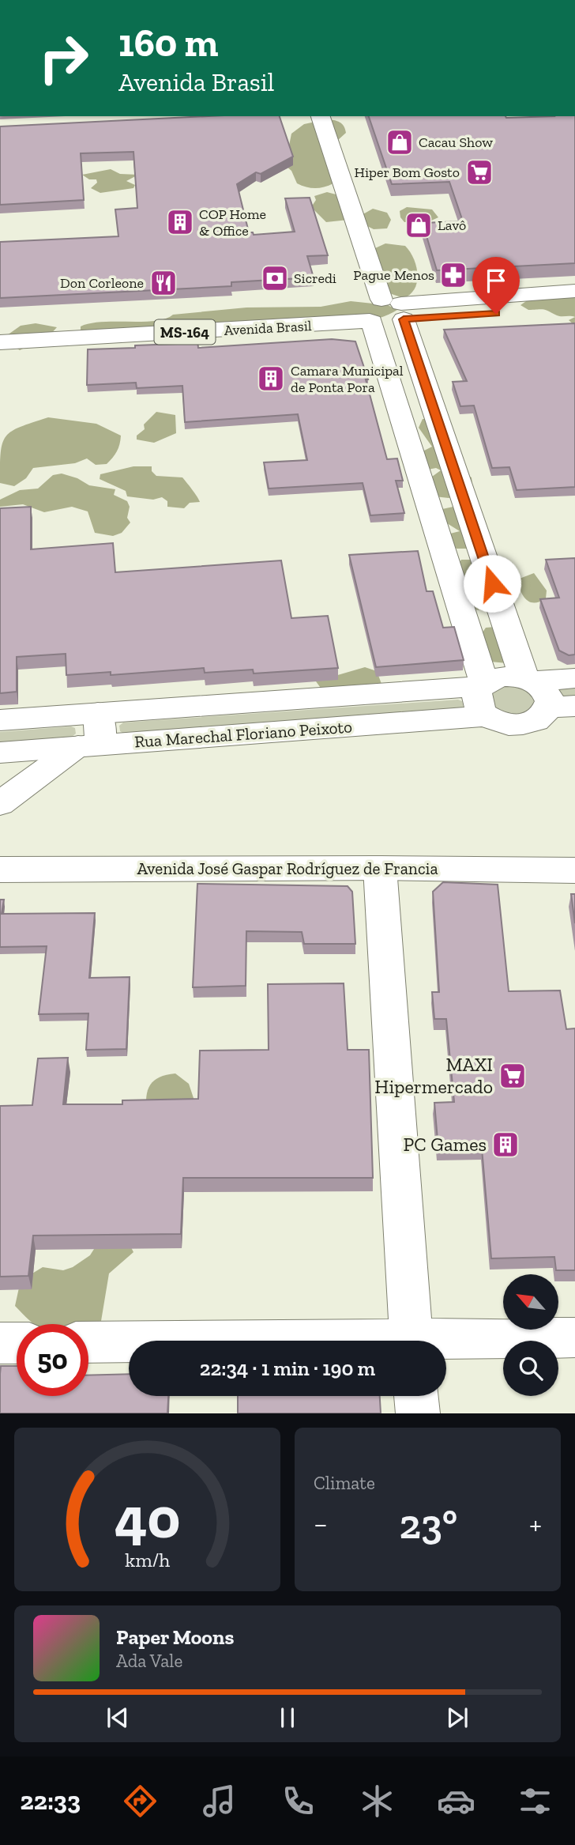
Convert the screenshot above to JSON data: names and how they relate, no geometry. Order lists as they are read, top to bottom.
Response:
{
  "streets": {
    "main road": [
      "Avenida Brasil",
      "MS-164",
      "Rua Marechal Floriano Peixoto",
      "Avenida José Gaspar Rodríguez de Francia"
    ]
  },
  "places": {
    "shop": ["Cacau Show", "Lavô"],
    "supermarket": ["Hiper Bom Gosto", "MAXI Hipermercado"],
    "building": ["COP Home & Office", "Camara Municipal de Ponta Pora", "PC Games"],
    "pharmacy": ["Pague Menos"],
    "bank": ["Sicredi"],
    "restaurant": ["Don Corleone"]
  },
  "north": "top left",
  "page": {
    "turn": ["160 m", "Avenida Brasil"],
    "limit": "50",
    "trip": "22:34 · 1 min · 190 m",
    "tile": "Climate",
    "heat": ["−", "23°", "+"],
    "song": ["Paper Moons", "Ada Vale"],
    "tabs": "22:33",
    "gauge": ["40", "km/h"]
  }
}
